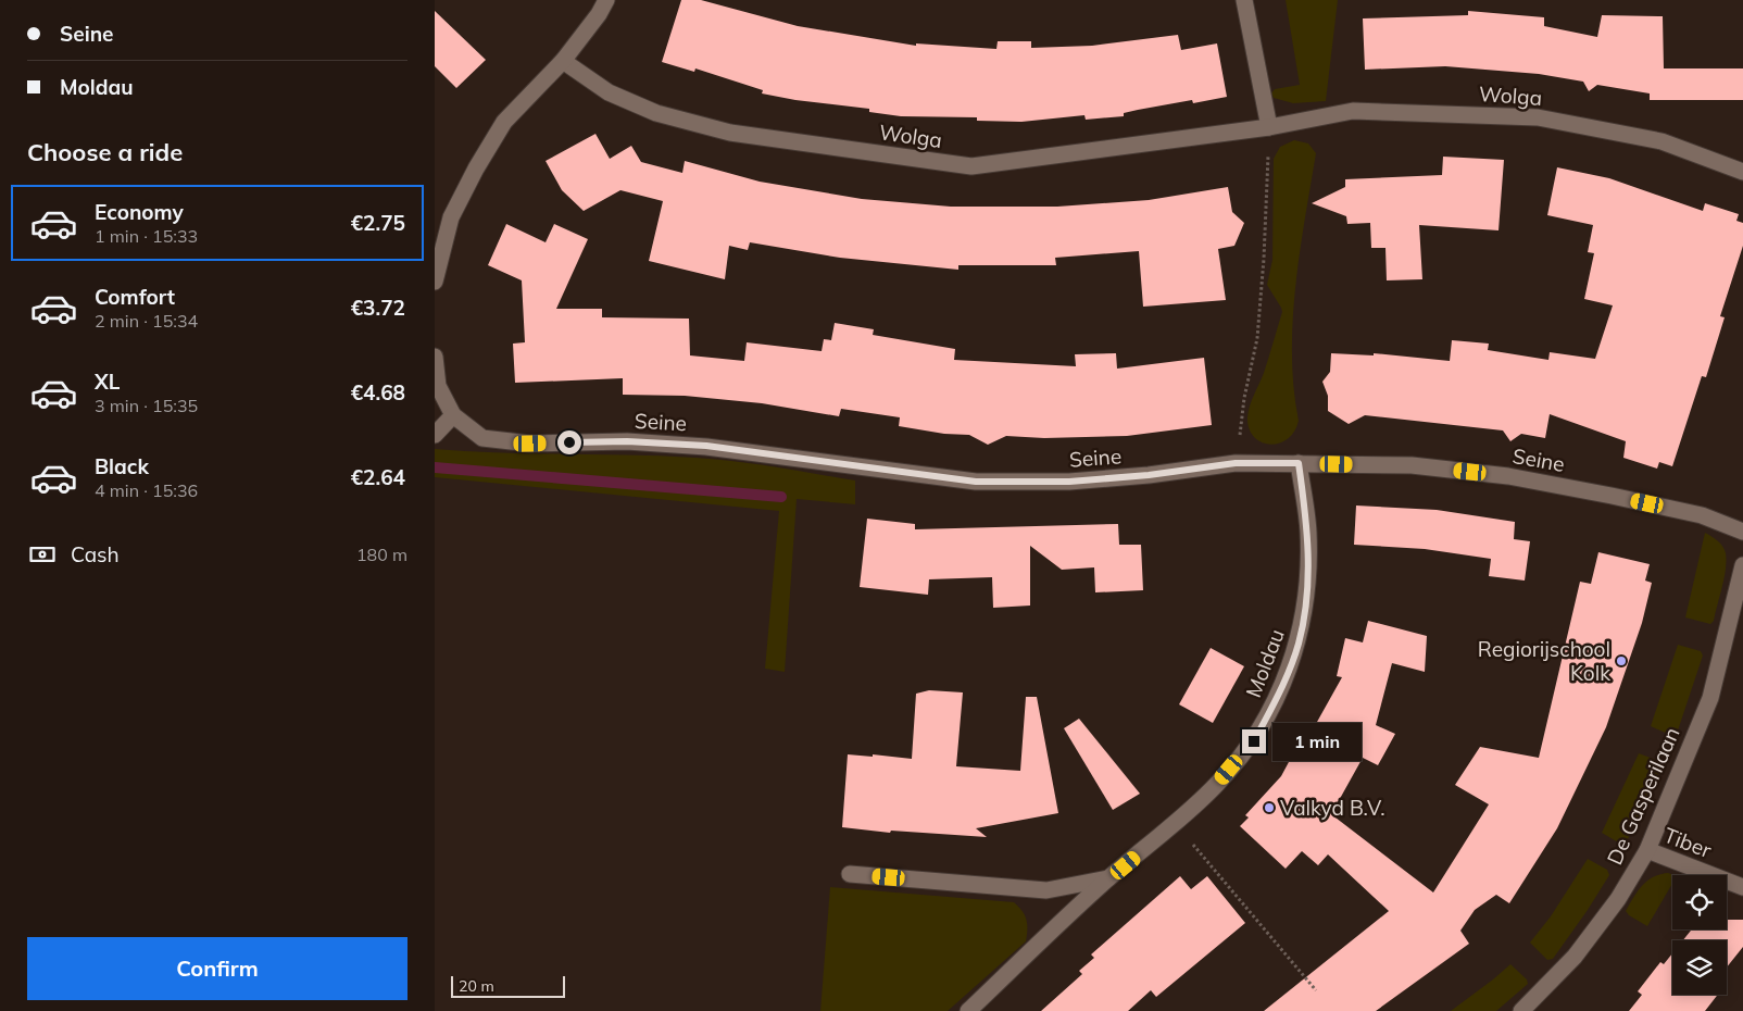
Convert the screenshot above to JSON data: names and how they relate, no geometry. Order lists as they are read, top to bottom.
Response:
{
  "streets": {
    "street": [
      "Wolga",
      "Seine",
      "Moldau",
      "De Gasperilaan",
      "Tiber"
    ]
  },
  "crossings": [
    ["Seine", "Moldau"],
    ["De Gasperilaan", "Tiber"]
  ],
  "places": ["Regiorijschool Kolk", "Valkyd B.V."],
  "scale_bar": "20 m",
  "page": {
    "banner": ["Seine", "Moldau"],
    "heading": "Choose a ride",
    "list": [
      {
        "name": "Economy",
        "note": "1 min · 15:33",
        "value": "€2.75"
      },
      {
        "name": "Comfort",
        "note": "2 min · 15:34",
        "value": "€3.72"
      },
      {
        "name": "XL",
        "note": "3 min · 15:35",
        "value": "€4.68"
      },
      {
        "name": "Black",
        "note": "4 min · 15:36",
        "value": "€2.64"
      }
    ],
    "pay": ["Cash", "180 m"],
    "bubble": "1 min",
    "buttons": "Confirm",
    "scale": "20 m"
  }
}
